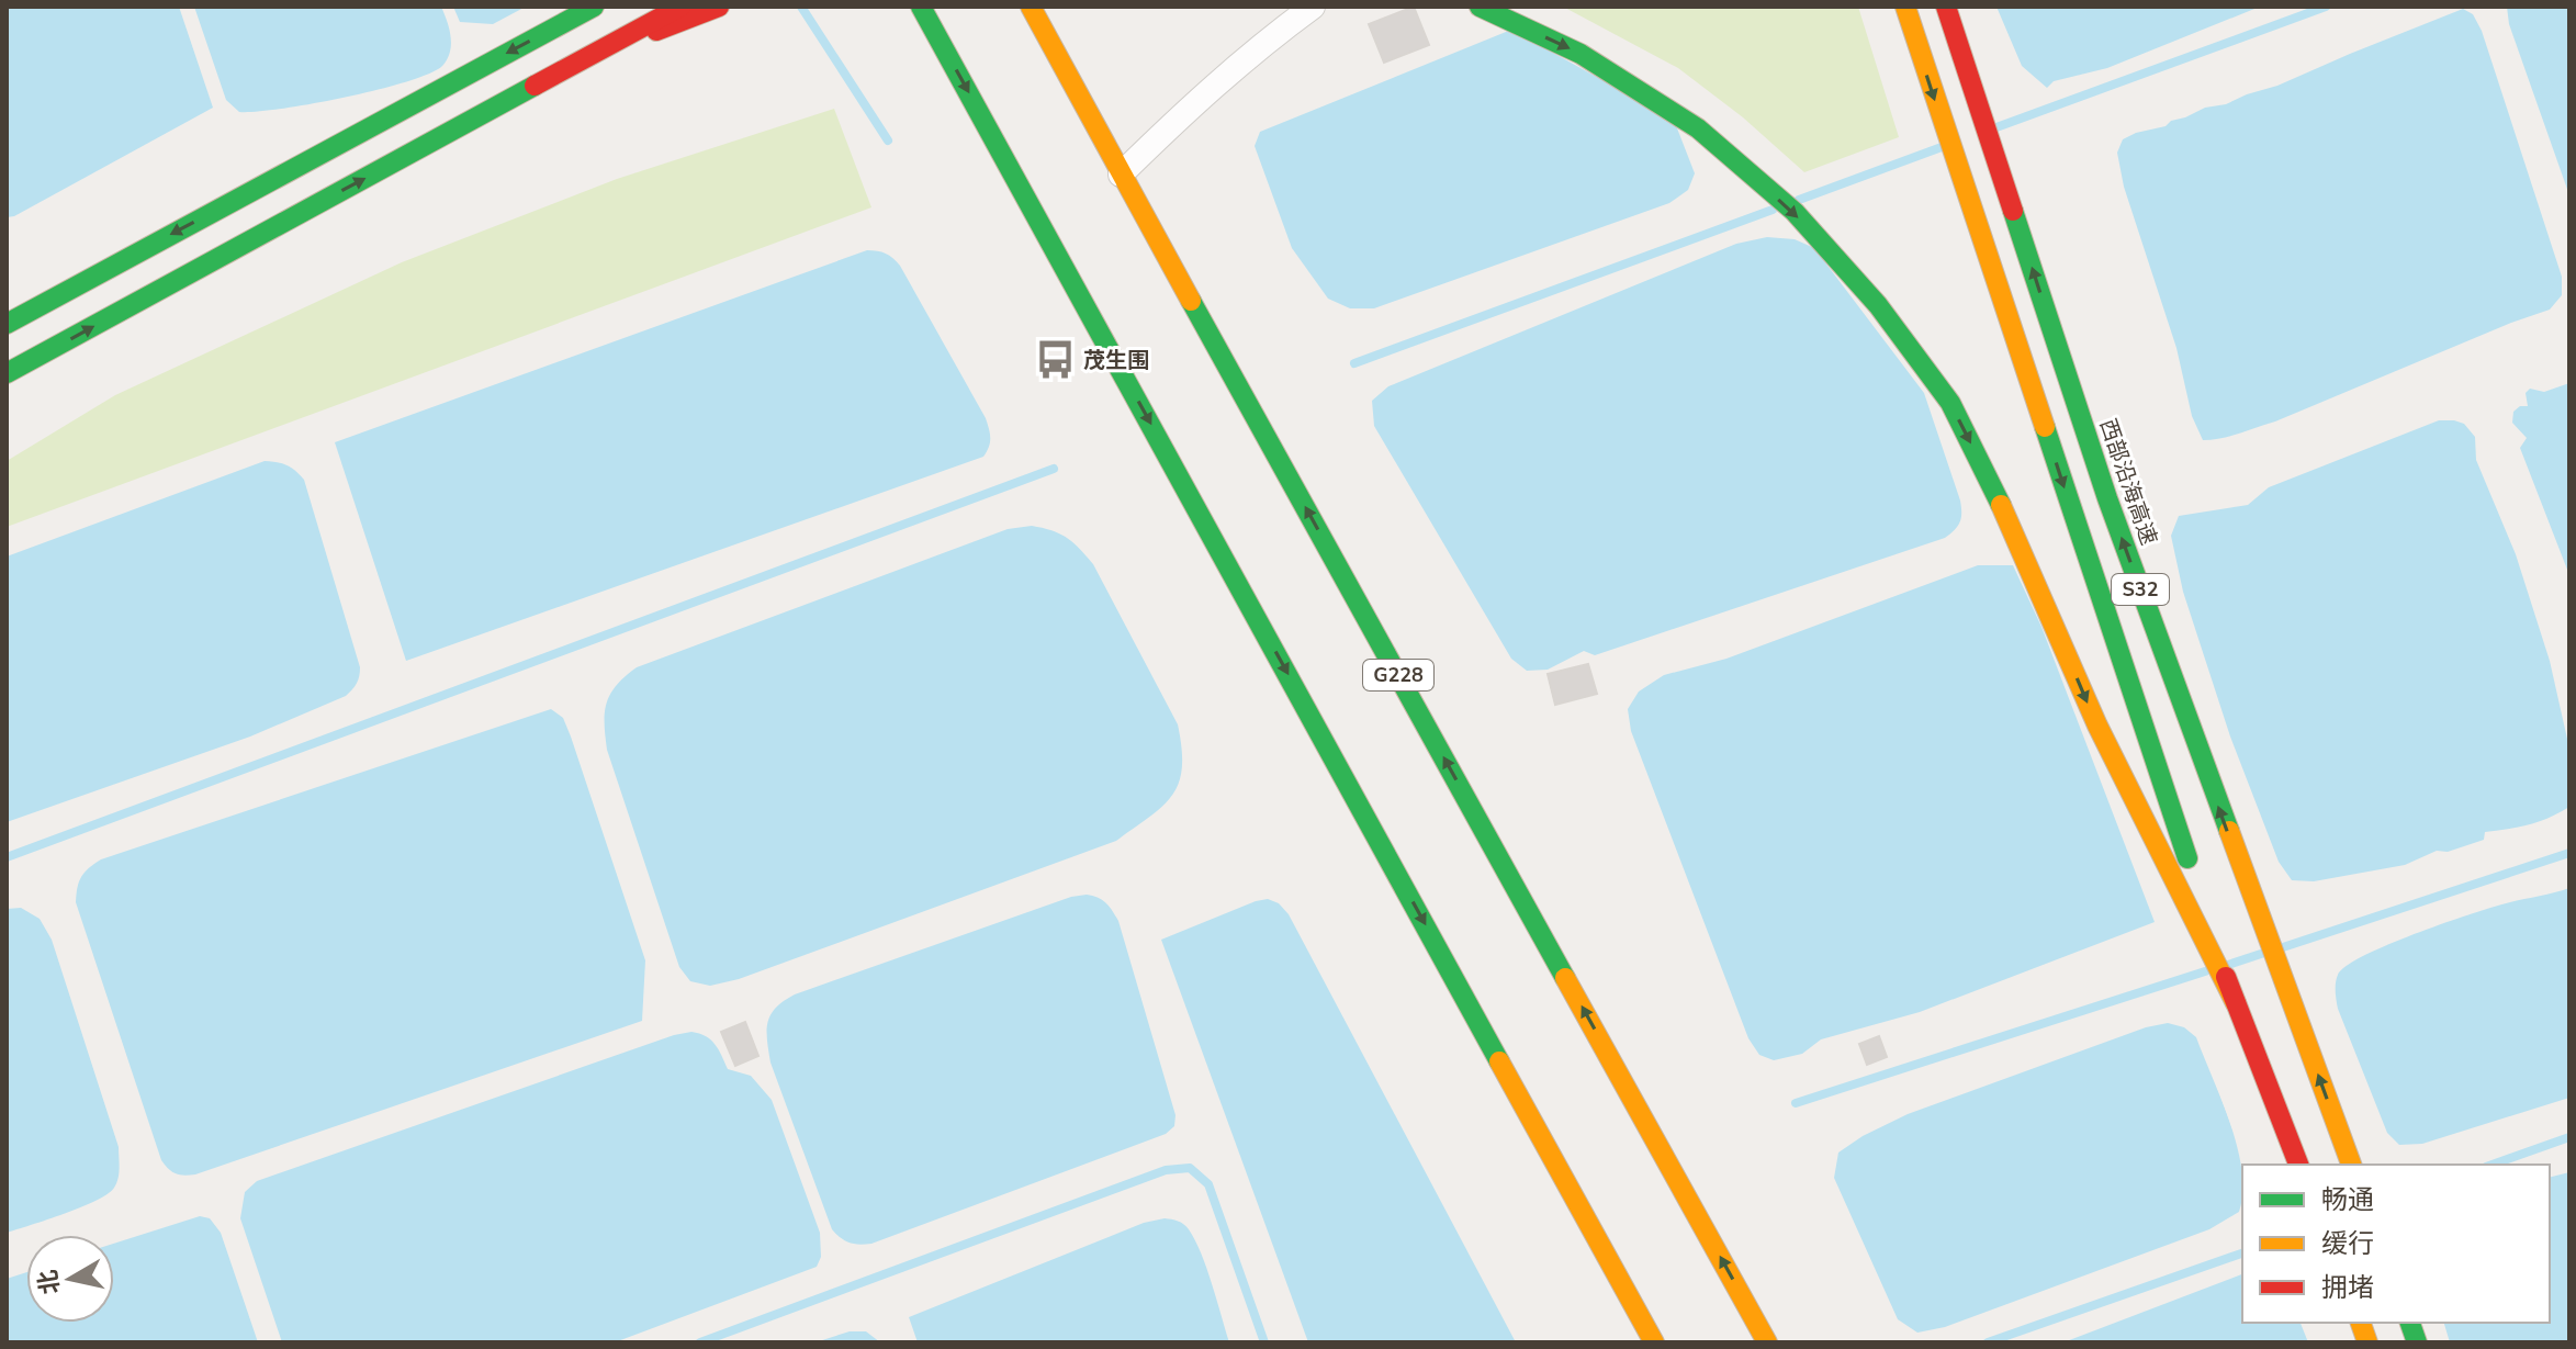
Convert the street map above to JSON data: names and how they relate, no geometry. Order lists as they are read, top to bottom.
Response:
{
  "streets": {
    "highway": ["西部沿海高速", "S32", "G228"]
  },
  "places": {
    "bus stop": ["茂生围"]
  },
  "legend": ["畅通", "缓行", "拥堵"],
  "north": "left"
}
